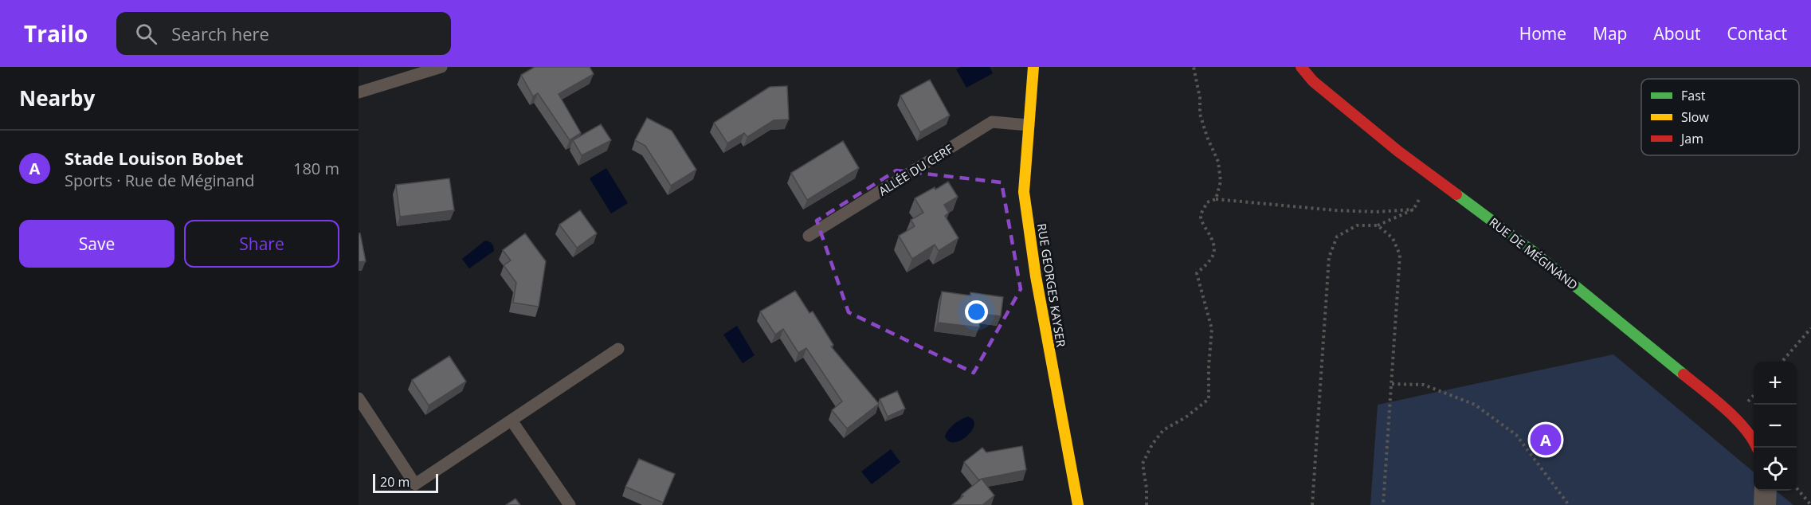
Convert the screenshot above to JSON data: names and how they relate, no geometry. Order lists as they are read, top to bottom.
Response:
{
  "streets": {
    "street": ["RUE DE MÉGINAND", "RUE GEORGES KAYSER"],
    "lane": ["ALLÉE DU CERF"]
  },
  "crossings": [
    ["ALLÉE DU CERF", "RUE GEORGES KAYSER"]
  ],
  "legend": ["Fast", "Slow", "Jam"],
  "scale_bar": "20 m",
  "page": {
    "header": "Trailo",
    "search": "Search here",
    "nav": [
      "Home",
      "Map",
      "About",
      "Contact"
    ],
    "heading": "Nearby",
    "list": [
      {
        "mark": "A",
        "name": "Stade Louison Bobet",
        "note": "Sports · Rue de Méginand",
        "value": "180 m"
      }
    ],
    "buttons": ["Save", "Share"],
    "map_buttons": ["+", "−"],
    "pins": "A",
    "scale": "20 m"
  }
}
